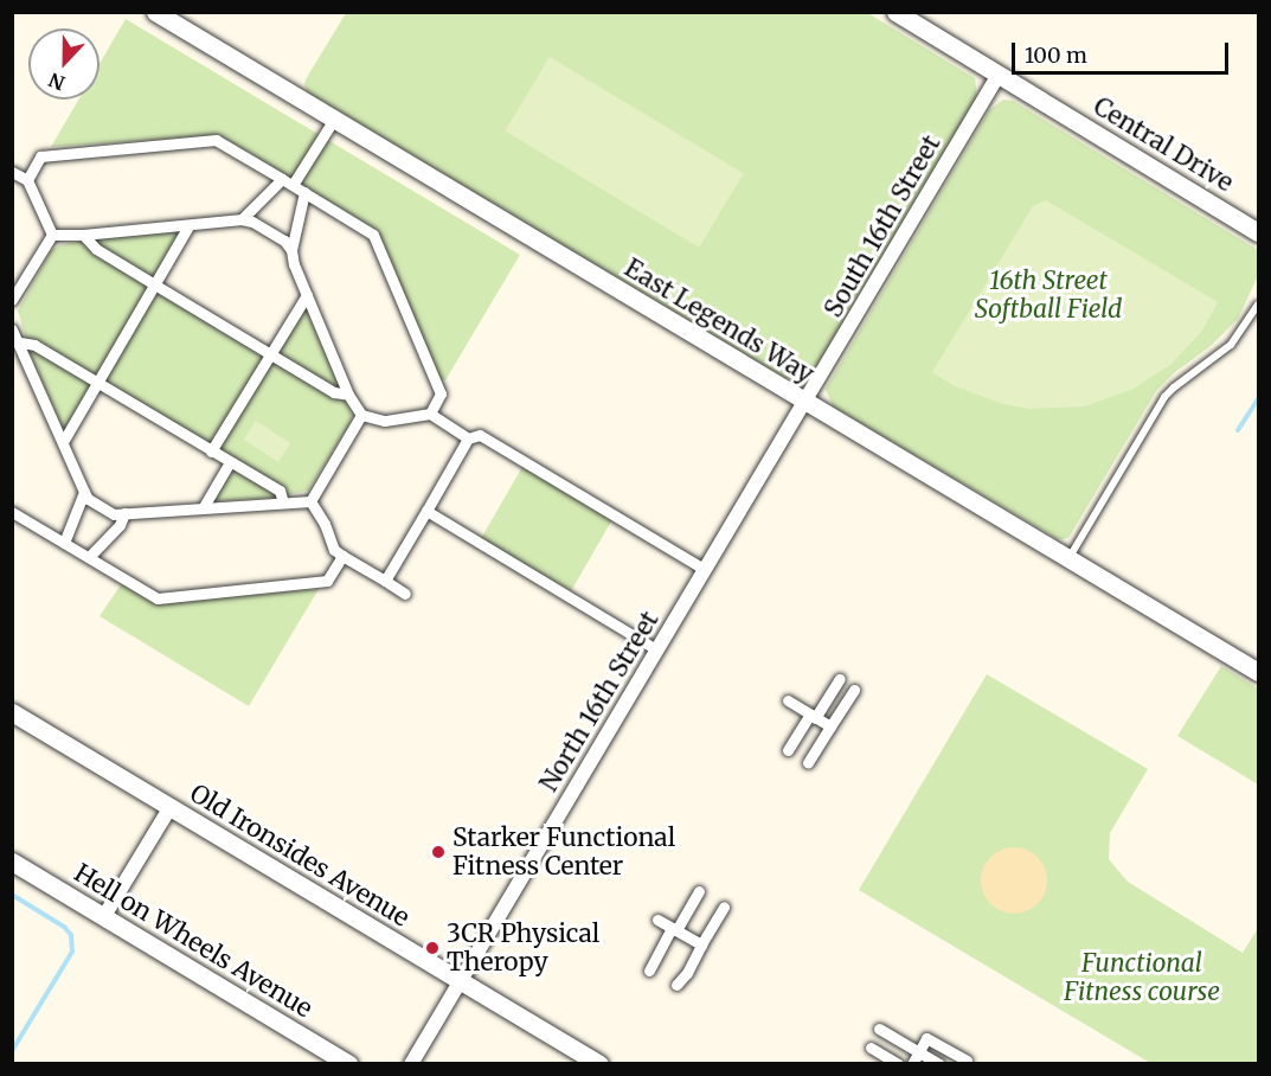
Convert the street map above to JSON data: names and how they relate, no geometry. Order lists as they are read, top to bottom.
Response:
{
  "streets": {
    "street": [
      "Central Drive",
      "South 16th Street",
      "East Legends Way",
      "North 16th Street",
      "Old Ironsides Avenue",
      "Hell on Wheels Avenue"
    ]
  },
  "crossings": [
    ["Central Drive", "South 16th Street"],
    ["South 16th Street", "East Legends Way"],
    ["South 16th Street", "North 16th Street"],
    ["East Legends Way", "North 16th Street"],
    ["North 16th Street", "Old Ironsides Avenue"]
  ],
  "parks": ["16th Street Softball Field", "Functional Fitness course"],
  "places": ["Starker Functional Fitness Center", "3CR Physical Theropy"],
  "scale_bar": "100 m",
  "north": "bottom"
}
